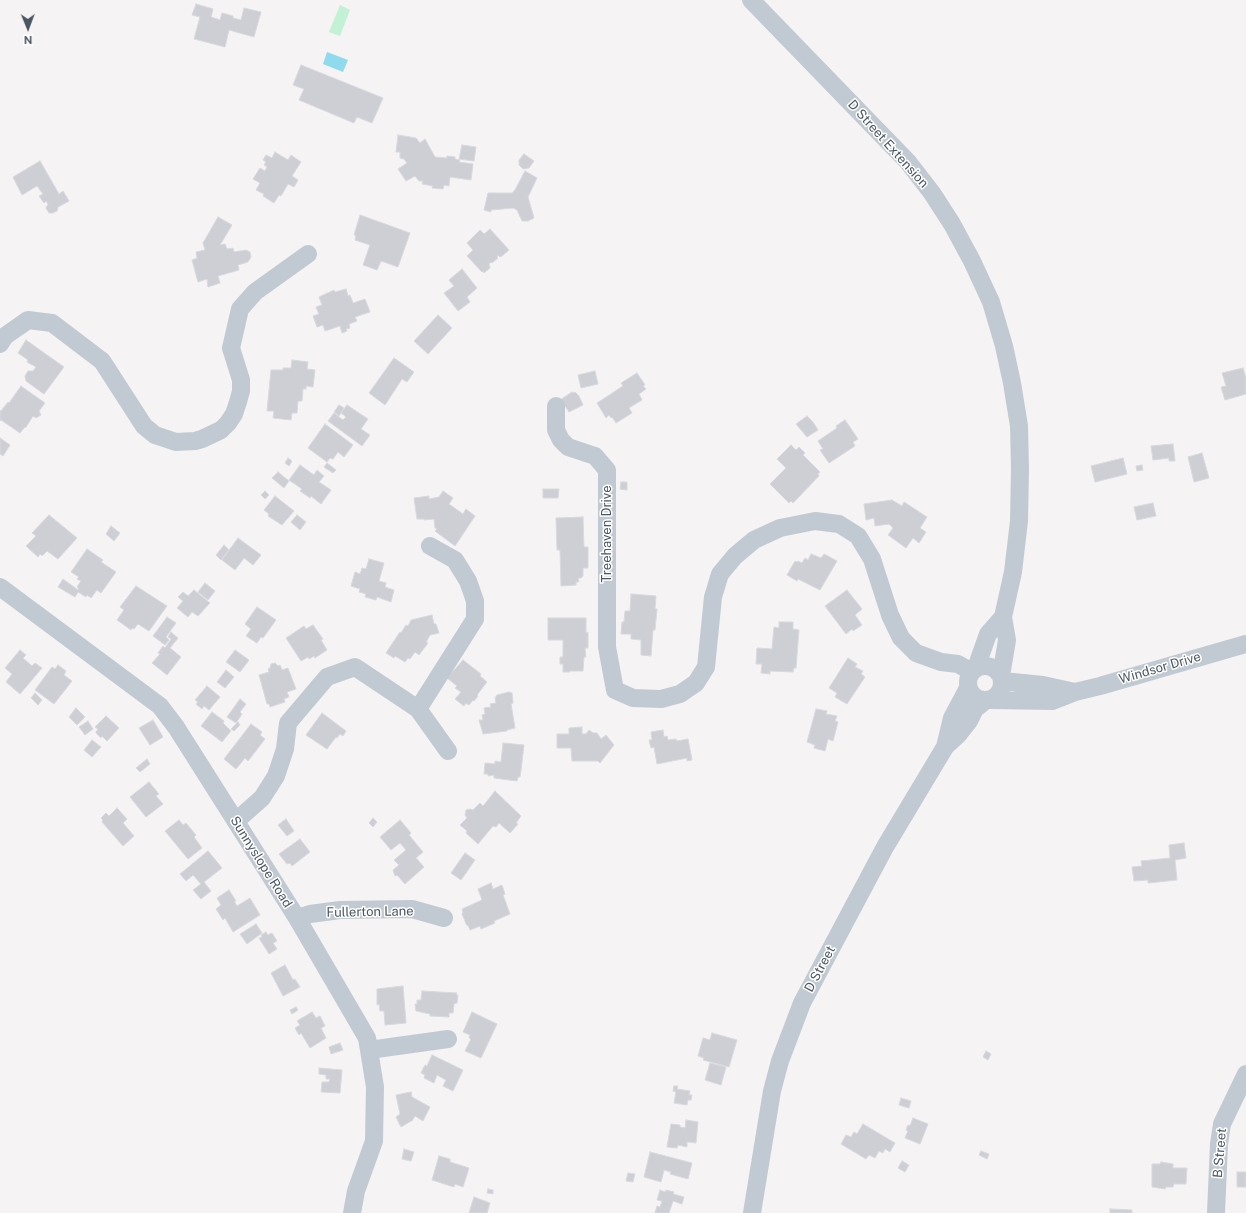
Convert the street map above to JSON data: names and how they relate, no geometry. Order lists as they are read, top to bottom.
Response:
{
  "streets": {
    "street": [
      "D Street Extension",
      "Treehaven Drive",
      "Windsor Drive",
      "Sunnyslope Road",
      "Fullerton Lane",
      "D Street",
      "B Street"
    ]
  },
  "crossings": [
    ["D Street Extension", "Treehaven Drive"],
    ["D Street Extension", "Windsor Drive"],
    ["D Street Extension", "D Street"],
    ["Treehaven Drive", "Windsor Drive"],
    ["Treehaven Drive", "D Street"],
    ["Windsor Drive", "D Street"],
    ["Sunnyslope Road", "Fullerton Lane"]
  ],
  "north": "bottom"
}
